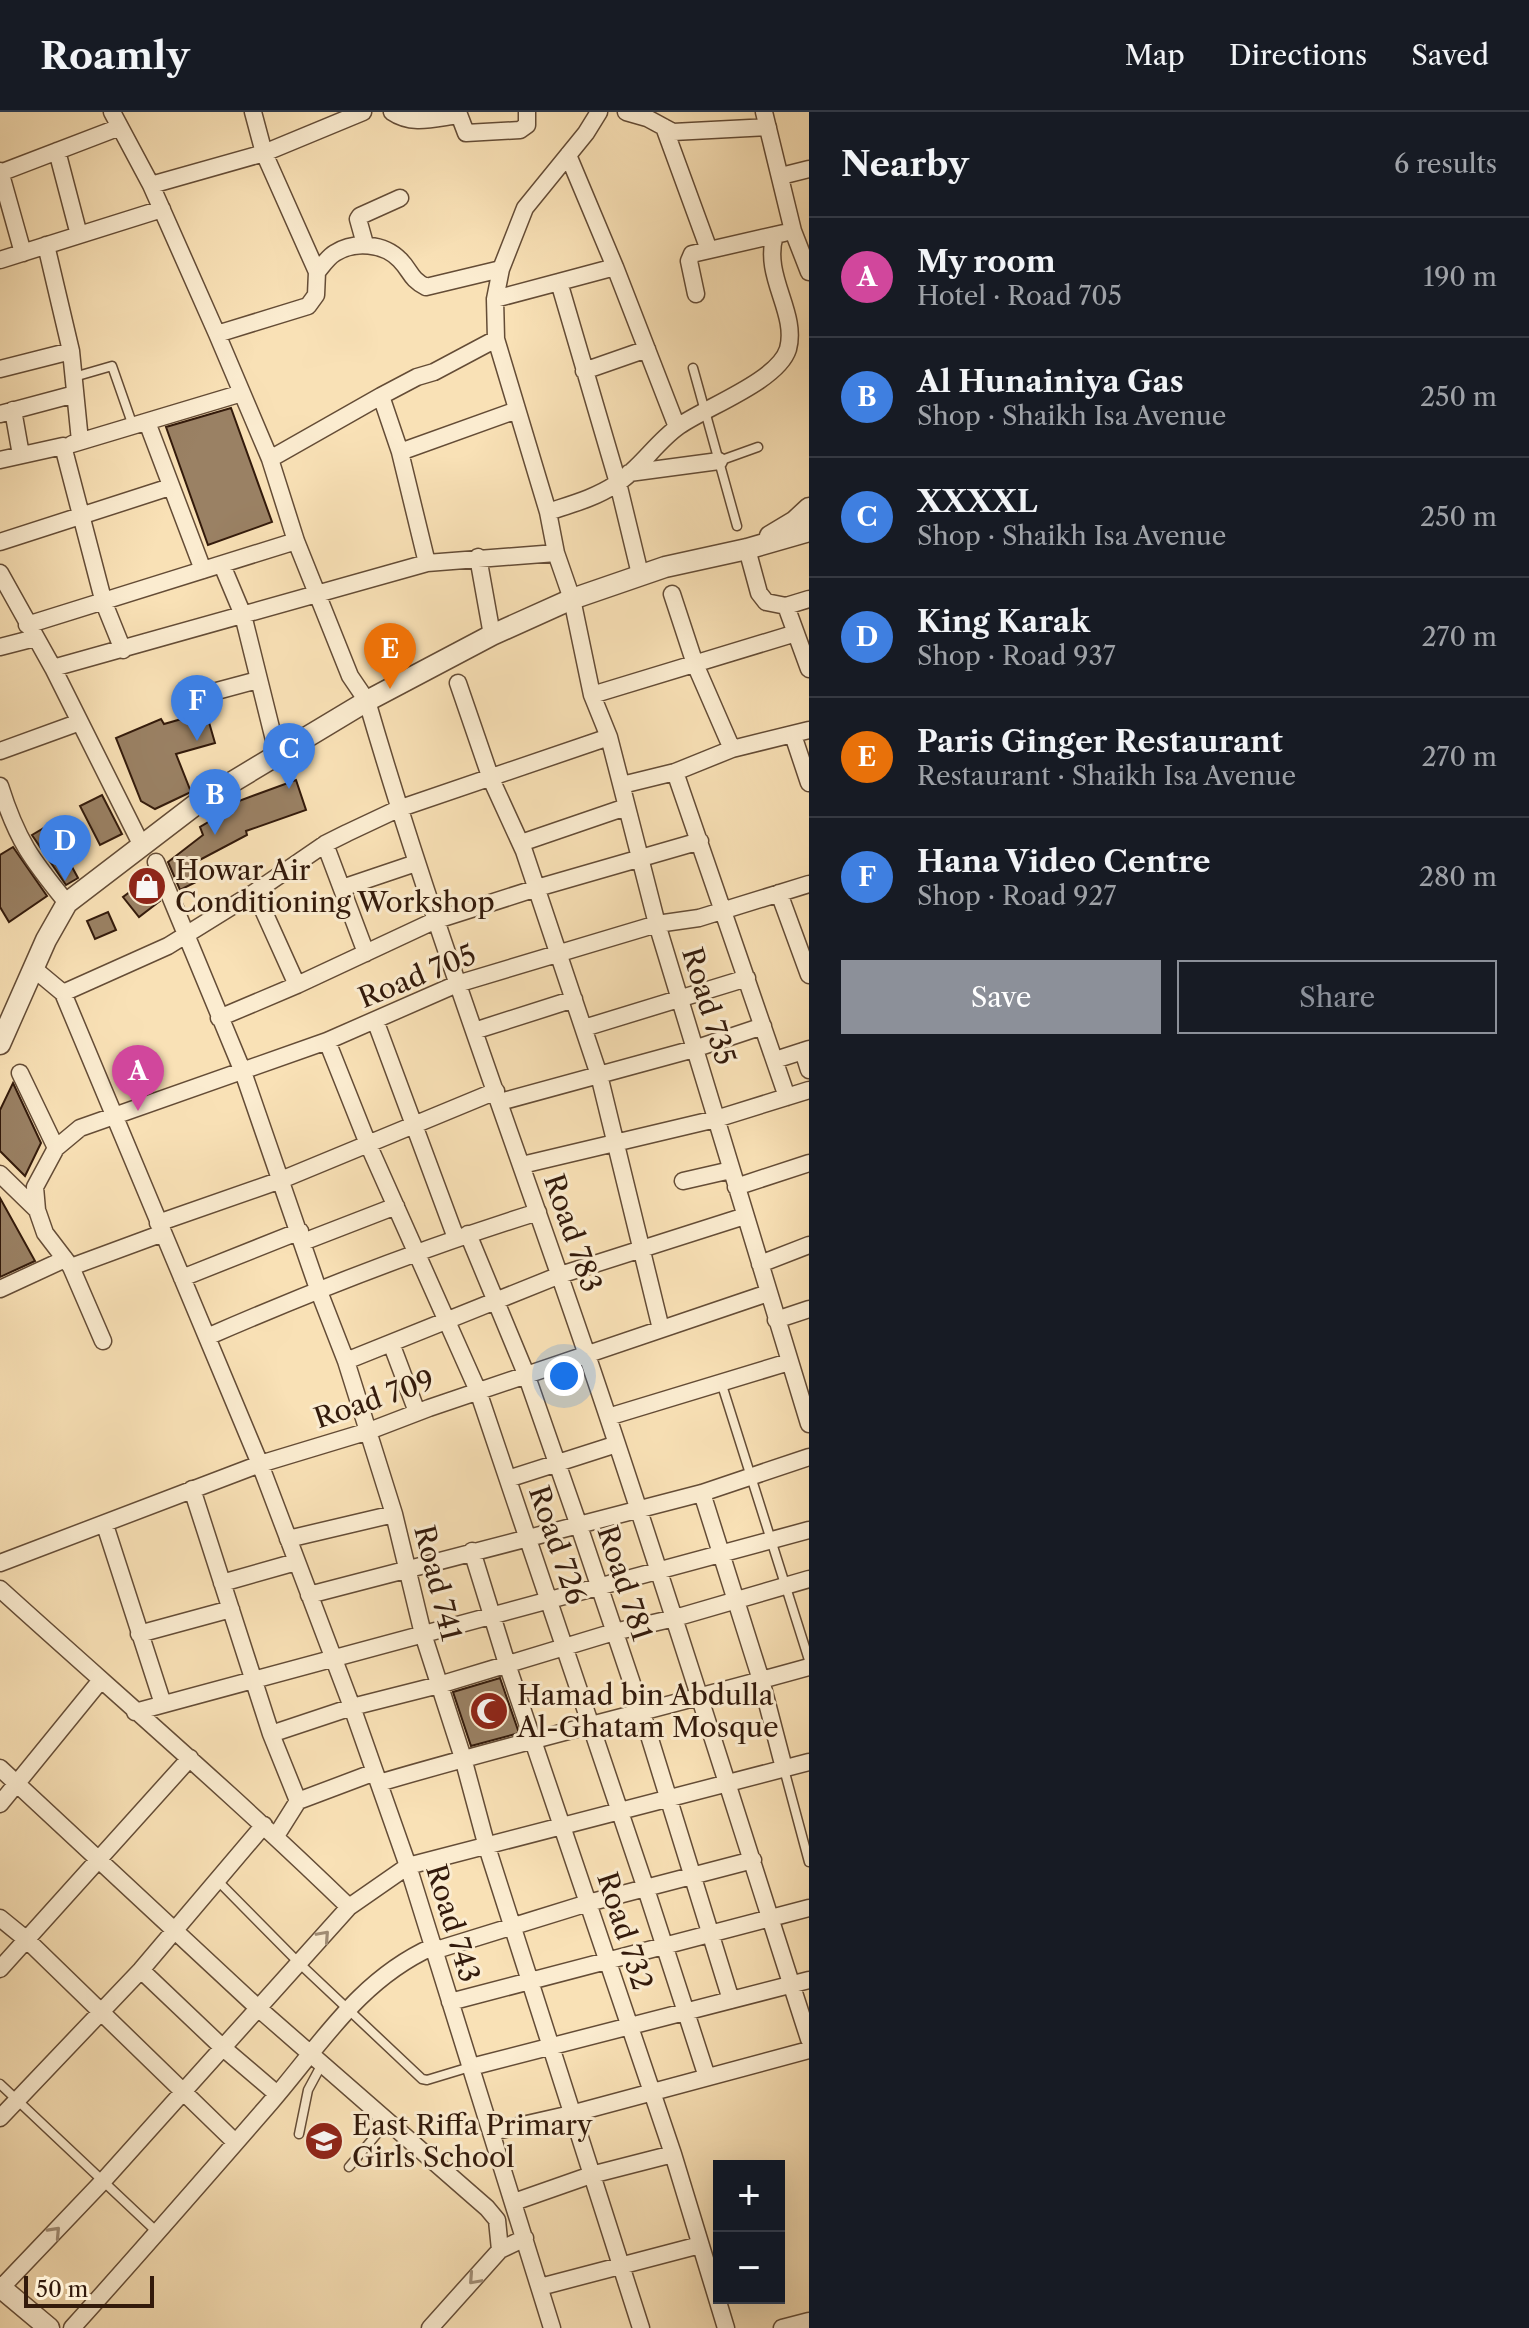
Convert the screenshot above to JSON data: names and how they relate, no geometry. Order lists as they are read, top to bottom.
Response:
{
  "streets": {
    "street": [
      "Road 705",
      "Road 735",
      "Road 783",
      "Road 709",
      "Road 726",
      "Road 741",
      "Road 781",
      "Road 743",
      "Road 732"
    ]
  },
  "crossings": [
    ["Road 705", "Road 735"],
    ["Road 705", "Road 783"],
    ["Road 705", "Road 726"],
    ["Road 705", "Road 741"],
    ["Road 705", "Road 781"],
    ["Road 705", "Road 743"],
    ["Road 735", "Road 709"],
    ["Road 783", "Road 709"],
    ["Road 709", "Road 726"],
    ["Road 709", "Road 741"],
    ["Road 709", "Road 781"],
    ["Road 709", "Road 743"]
  ],
  "places": {
    "shop": ["Howar Air Conditioning Workshop"],
    "mosque": ["Hamad bin Abdulla Al-Ghatam Mosque"],
    "school or university": ["East Riffa Primary Girls School"]
  },
  "scale_bar": "50 m",
  "page": {
    "header": "Roamly",
    "nav": ["Map", "Directions", "Saved"],
    "heading": ["Nearby", "6 results"],
    "list": [
      {
        "mark": "A",
        "name": "My room",
        "note": "Hotel · Road 705",
        "value": "190 m"
      },
      {
        "mark": "B",
        "name": "Al Hunainiya Gas",
        "note": "Shop · Shaikh Isa Avenue",
        "value": "250 m"
      },
      {
        "mark": "C",
        "name": "XXXXL",
        "note": "Shop · Shaikh Isa Avenue",
        "value": "250 m"
      },
      {
        "mark": "D",
        "name": "King Karak",
        "note": "Shop · Road 937",
        "value": "270 m"
      },
      {
        "mark": "E",
        "name": "Paris Ginger Restaurant",
        "note": "Restaurant · Shaikh Isa Avenue",
        "value": "270 m"
      },
      {
        "mark": "F",
        "name": "Hana Video Centre",
        "note": "Shop · Road 927",
        "value": "280 m"
      }
    ],
    "pins": [
      "E",
      "F",
      "C",
      "B",
      "D",
      "A"
    ],
    "buttons": ["Save", "Share"],
    "map_buttons": ["+", "−"],
    "scale": "50 m"
  }
}
